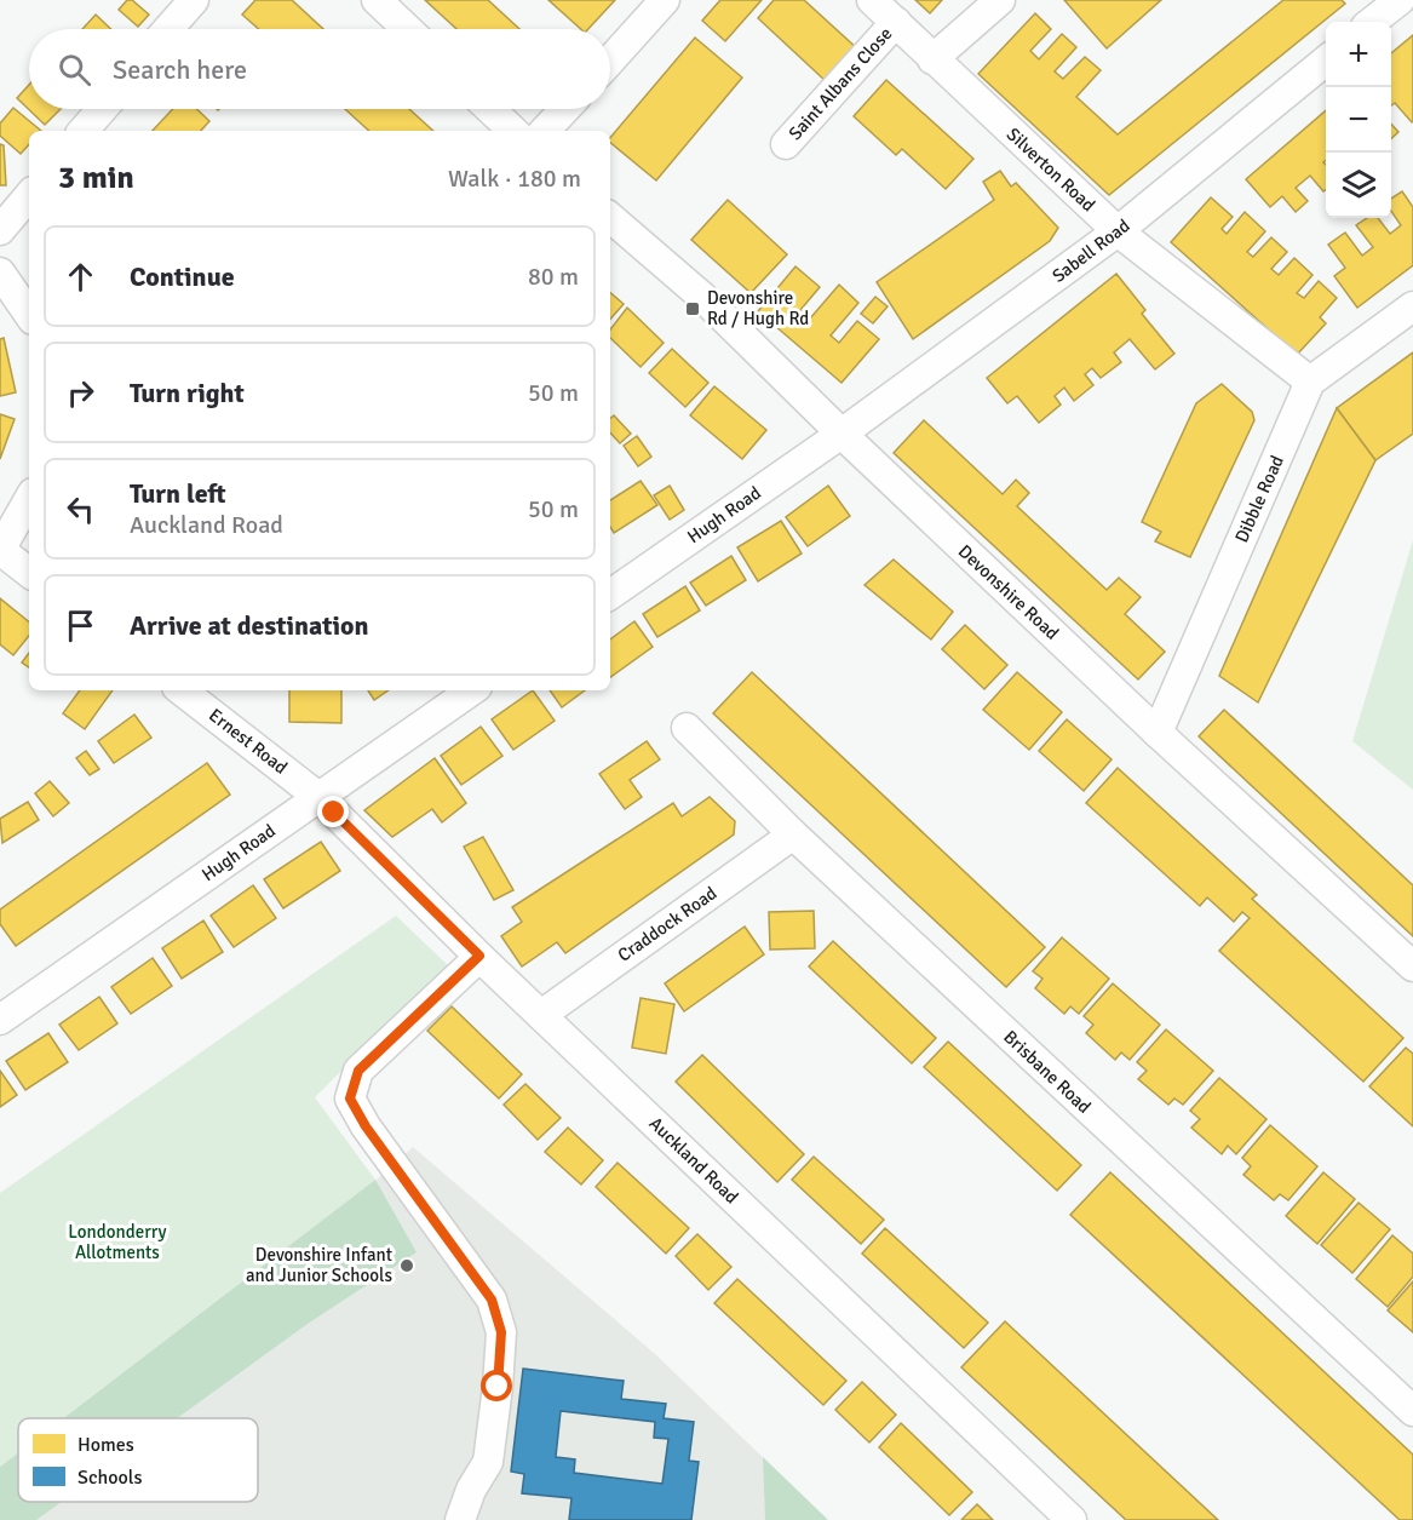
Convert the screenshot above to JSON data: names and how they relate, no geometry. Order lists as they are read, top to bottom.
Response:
{
  "streets": {
    "street": [
      "Saint Albans Close",
      "Silverton Road",
      "Sabell Road",
      "Dibble Road",
      "Hugh Road",
      "Devonshire Road",
      "Ernest Road",
      "Craddock Road",
      "Brisbane Road",
      "Auckland Road"
    ]
  },
  "crossings": [
    ["Saint Albans Close", "Silverton Road"],
    ["Silverton Road", "Sabell Road"],
    ["Silverton Road", "Dibble Road"],
    ["Sabell Road", "Hugh Road"],
    ["Sabell Road", "Devonshire Road"],
    ["Dibble Road", "Devonshire Road"],
    ["Hugh Road", "Devonshire Road"],
    ["Hugh Road", "Ernest Road"],
    ["Hugh Road", "Auckland Road"],
    ["Ernest Road", "Auckland Road"],
    ["Craddock Road", "Brisbane Road"],
    ["Craddock Road", "Auckland Road"]
  ],
  "parks": ["Londonderry Allotments"],
  "places": {
    "transit": ["Devonshire Rd / Hugh Rd"],
    "other": ["Devonshire Infant and Junior Schools"]
  },
  "legend": ["Homes", "Schools"],
  "page": {
    "map_buttons": ["+", "−"],
    "search": "Search here",
    "heading": ["3 min", "Walk · 180 m"],
    "list": [
      ["Continue", "80 m"],
      ["Turn right", "50 m"],
      ["Turn left", "Auckland Road", "50 m"],
      "Arrive at destination"
    ]
  }
}
